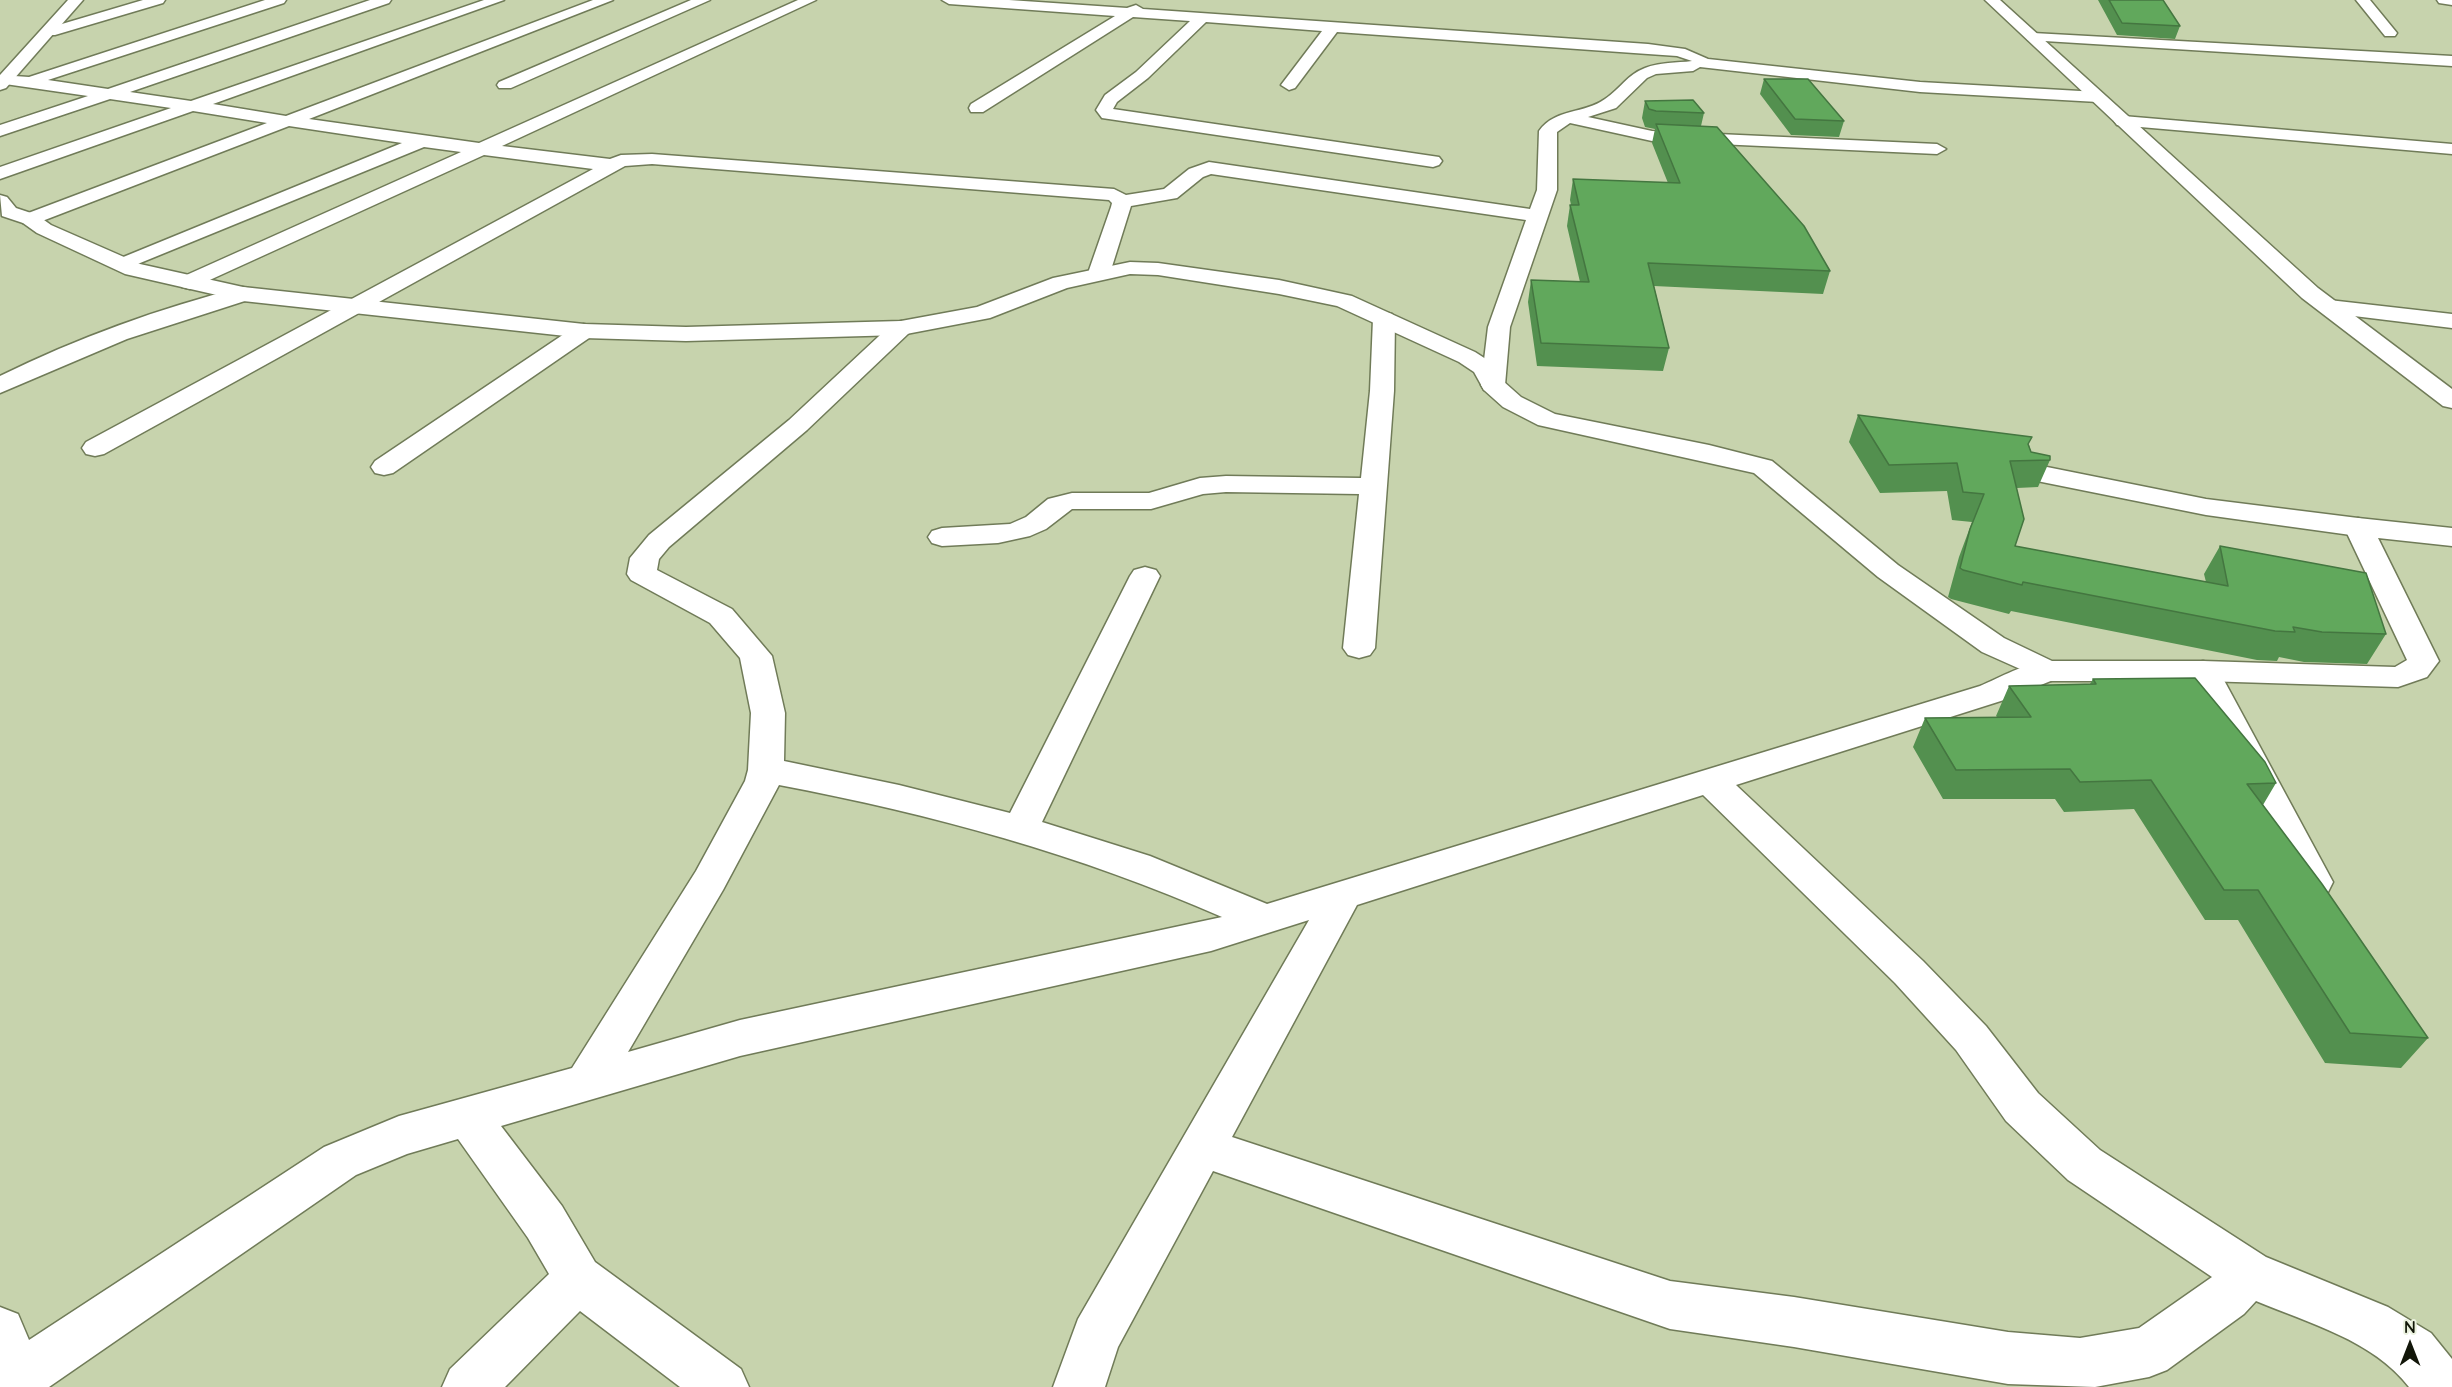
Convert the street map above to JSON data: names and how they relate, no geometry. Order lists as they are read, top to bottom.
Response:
{
  "north": "top"
}
